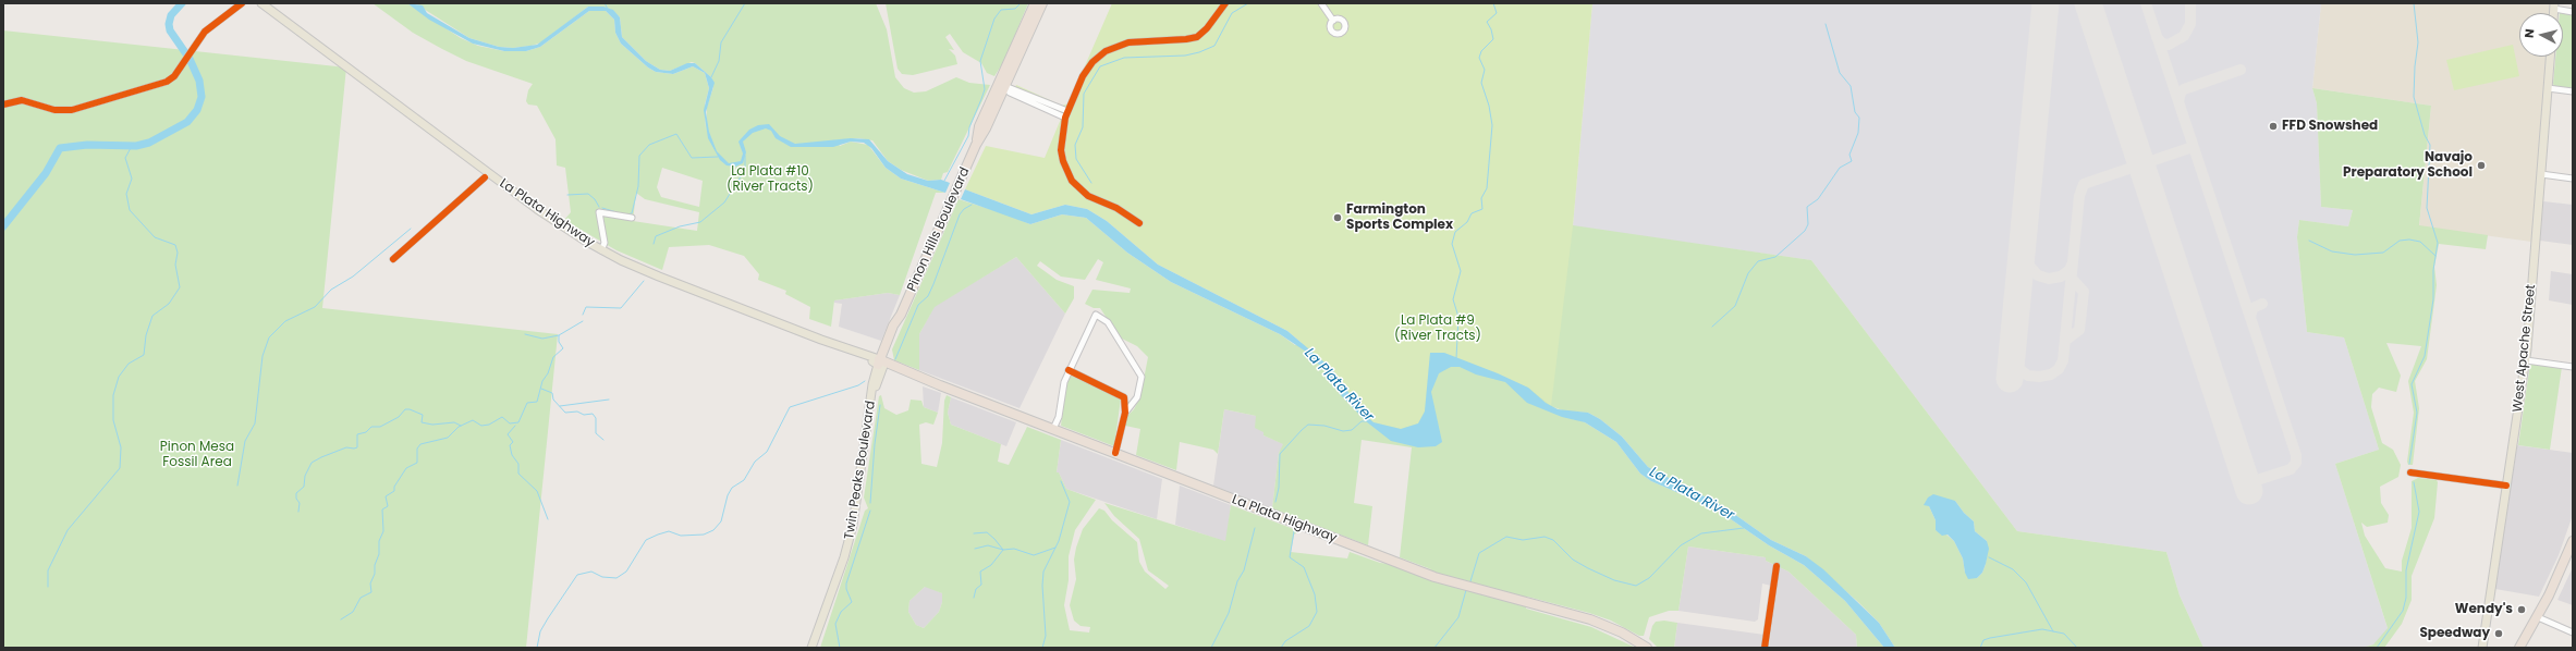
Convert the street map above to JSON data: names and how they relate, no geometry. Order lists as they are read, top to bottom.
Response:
{
  "streets": {
    "highway": ["La Plata Highway", "Pinon Hills Boulevard"],
    "main road": ["West Apache Street", "Twin Peaks Boulevard"]
  },
  "crossings": [
    ["La Plata Highway", "Pinon Hills Boulevard"],
    ["La Plata Highway", "Twin Peaks Boulevard"],
    ["Pinon Hills Boulevard", "Twin Peaks Boulevard"]
  ],
  "water": ["La Plata River"],
  "parks": ["La Plata #10 (River Tracts)", "La Plata #9 (River Tracts)", "Pinon Mesa Fossil Area"],
  "places": [
    "FFD Snowshed",
    "Navajo Preparatory School",
    "Farmington Sports Complex",
    "Wendy's",
    "Speedway"
  ],
  "north": "left"
}
